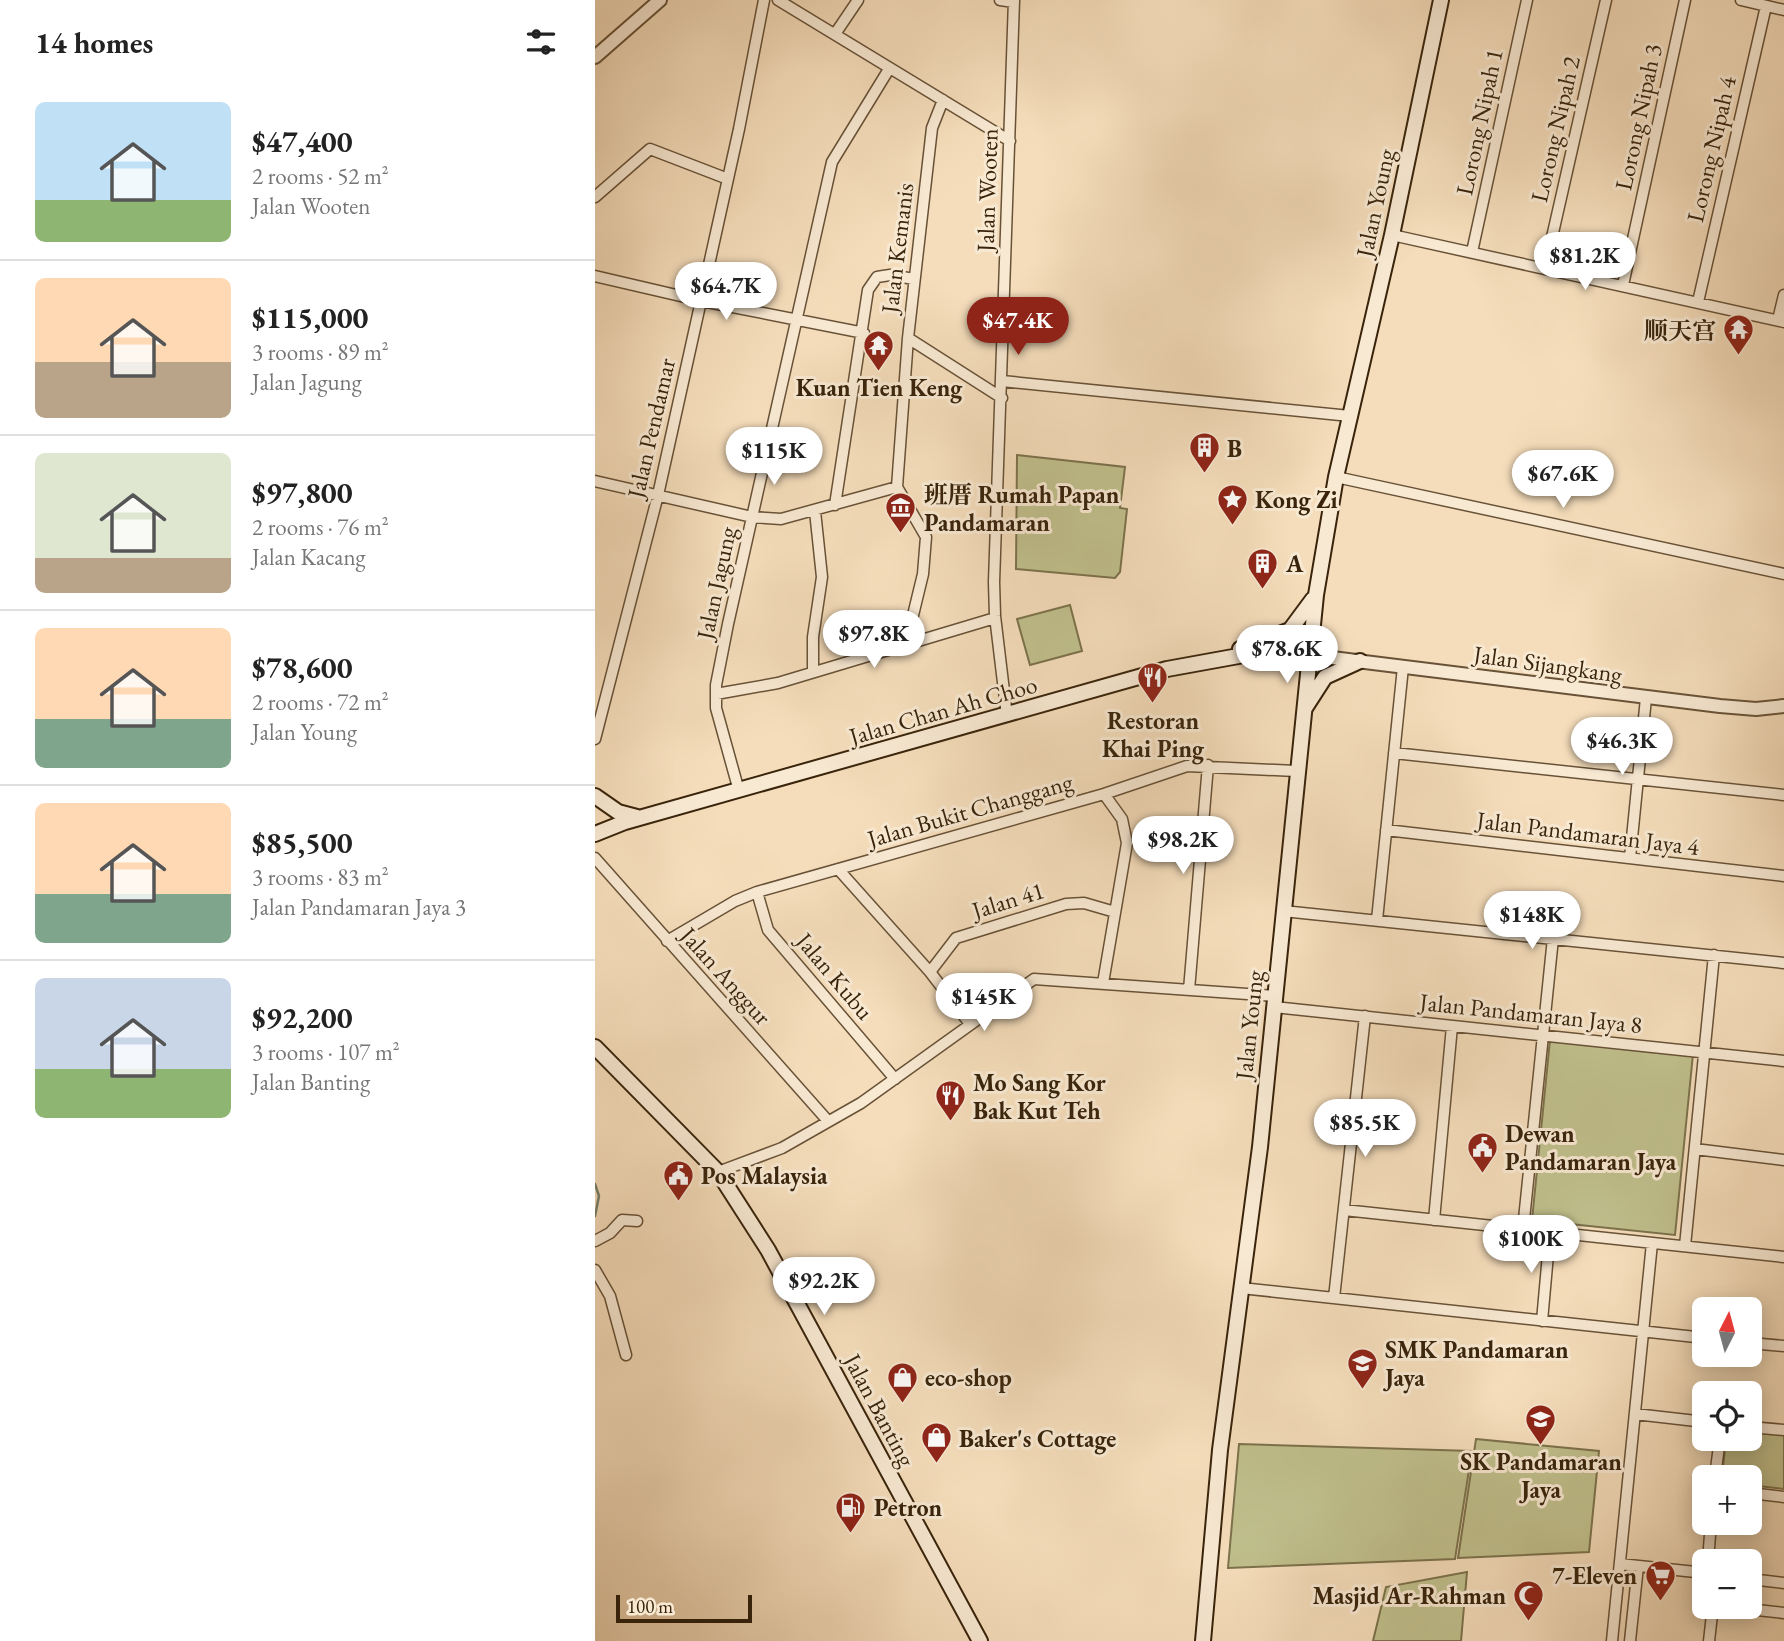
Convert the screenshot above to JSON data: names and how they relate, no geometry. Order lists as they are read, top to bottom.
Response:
{
  "streets": {
    "main road": ["Jalan Young", "Jalan Chan Ah Choo", "Jalan Banting"],
    "street": [
      "Lorong Nipah 3",
      "Lorong Nipah 1",
      "Lorong Nipah 2",
      "Lorong Nipah 4",
      "Jalan Wooten",
      "Jalan Kemanis",
      "Jalan Pendamar",
      "Jalan Jagung",
      "Jalan Sijangkang",
      "Jalan Bukit Changgang",
      "Jalan Pandamaran Jaya 4",
      "Jalan 41",
      "Jalan Anggur",
      "Jalan Kubu",
      "Jalan Pandamaran Jaya 8"
    ]
  },
  "crossings": [
    ["Jalan Wooten", "Jalan Chan Ah Choo"],
    ["Jalan Young", "Jalan Sijangkang"],
    ["Jalan Young", "Jalan Chan Ah Choo"],
    ["Jalan Young", "Jalan Bukit Changgang"],
    ["Jalan Young", "Jalan Pandamaran Jaya 8"],
    ["Jalan Jagung", "Jalan Chan Ah Choo"],
    ["Jalan Sijangkang", "Jalan Chan Ah Choo"],
    ["Jalan Bukit Changgang", "Jalan Anggur"],
    ["Jalan Bukit Changgang", "Jalan Kubu"],
    ["Jalan Anggur", "Jalan Pandamaran Jaya 8"],
    ["Jalan Kubu", "Jalan Pandamaran Jaya 8"],
    ["Jalan Pandamaran Jaya 8", "Jalan Banting"]
  ],
  "places": {
    "temple": ["顺天宫", "Kuan Tien Keng"],
    "building": ["B", "A"],
    "place": ["Kong Zi"],
    "museum": ["班厝 Rumah Papan Pandamaran"],
    "restaurant": ["Restoran Khai Ping", "Mo Sang Kor Bak Kut Teh"],
    "public building": ["Dewan Pandamaran Jaya", "Pos Malaysia"],
    "school or university": ["SMK Pandamaran Jaya", "SK Pandamaran Jaya"],
    "shop": ["eco-shop", "Baker's Cottage"],
    "fuel station": ["Petron"],
    "supermarket": ["7-Eleven"],
    "mosque": ["Masjid Ar-Rahman"]
  },
  "scale_bar": "100 m",
  "north": "top",
  "page": {
    "heading": "14 homes",
    "list": [
      {
        "name": "$47,400",
        "note": "2 rooms · 52 m² · Jalan Wooten"
      },
      {
        "name": "$115,000",
        "note": "3 rooms · 89 m² · Jalan Jagung"
      },
      {
        "name": "$97,800",
        "note": "2 rooms · 76 m² · Jalan Kacang"
      },
      {
        "name": "$78,600",
        "note": "2 rooms · 72 m² · Jalan Young"
      },
      {
        "name": "$85,500",
        "note": "3 rooms · 83 m² · Jalan Pandamaran Jaya 3"
      },
      {
        "name": "$92,200",
        "note": "3 rooms · 107 m² · Jalan Banting"
      }
    ],
    "price": [
      "$81.2K",
      "$64.7K",
      "$47.4K",
      "$115K",
      "$67.6K",
      "$97.8K",
      "$78.6K",
      "$46.3K",
      "$98.2K",
      "$148K",
      "$145K",
      "$85.5K",
      "$100K",
      "$92.2K"
    ],
    "map_buttons": ["+", "−"],
    "scale": "100 m"
  }
}
